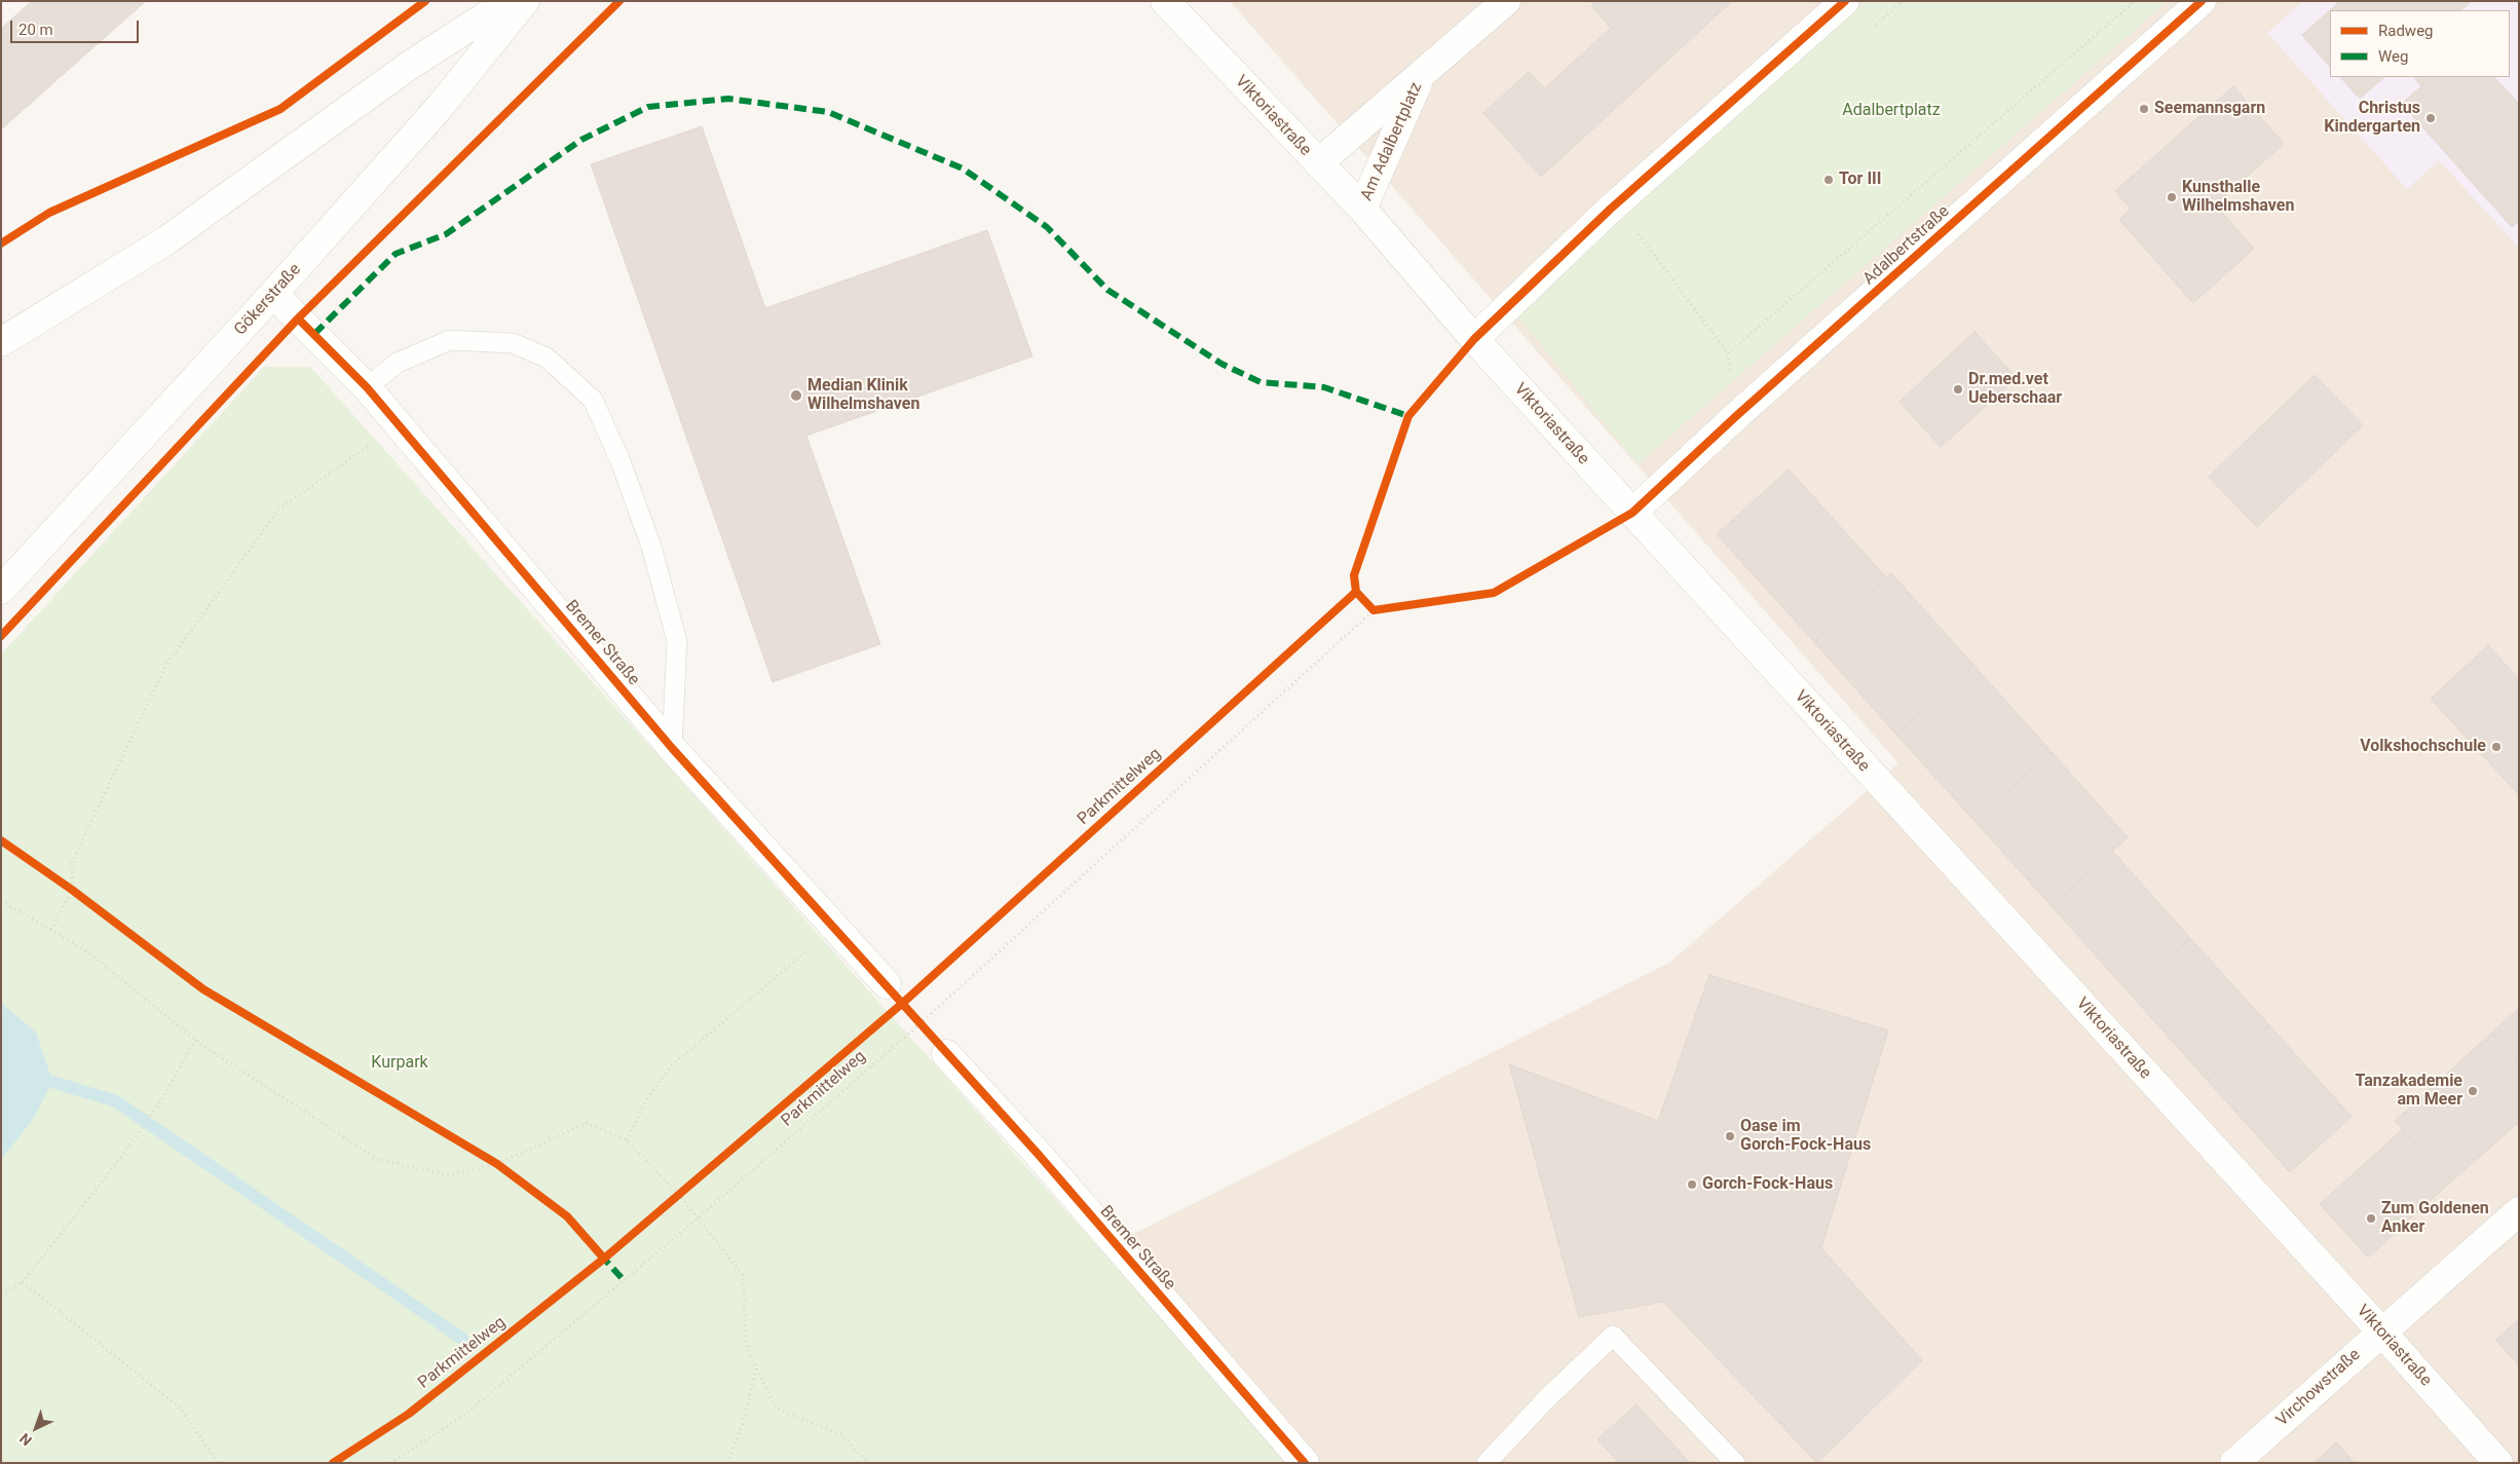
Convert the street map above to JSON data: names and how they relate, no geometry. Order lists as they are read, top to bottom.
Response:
{
  "streets": {
    "street": [
      "Viktoriastraße",
      "Am Adalbertplatz",
      "Adalbertstraße",
      "Gökerstraße",
      "Bremer Straße",
      "Virchowstraße"
    ],
    "cycle path": ["Parkmittelweg"]
  },
  "crossings": [
    ["Viktoriastraße", "Am Adalbertplatz"],
    ["Viktoriastraße", "Adalbertstraße"],
    ["Viktoriastraße", "Virchowstraße"],
    ["Gökerstraße", "Bremer Straße"]
  ],
  "parks": ["Adalbertplatz", "Kurpark"],
  "places": [
    "Seemannsgarn",
    "Christus Kindergarten",
    "Tor III",
    "Kunsthalle Wilhelmshaven",
    "Dr.med.vet Ueberschaar",
    "Median Klinik Wilhelmshaven",
    "Volkshochschule",
    "Tanzakademie am Meer",
    "Oase im Gorch-Fock-Haus",
    "Gorch-Fock-Haus",
    "Zum Goldenen Anker"
  ],
  "legend": ["Radweg", "Weg"],
  "scale_bar": "20 m",
  "north": "bottom left"
}
